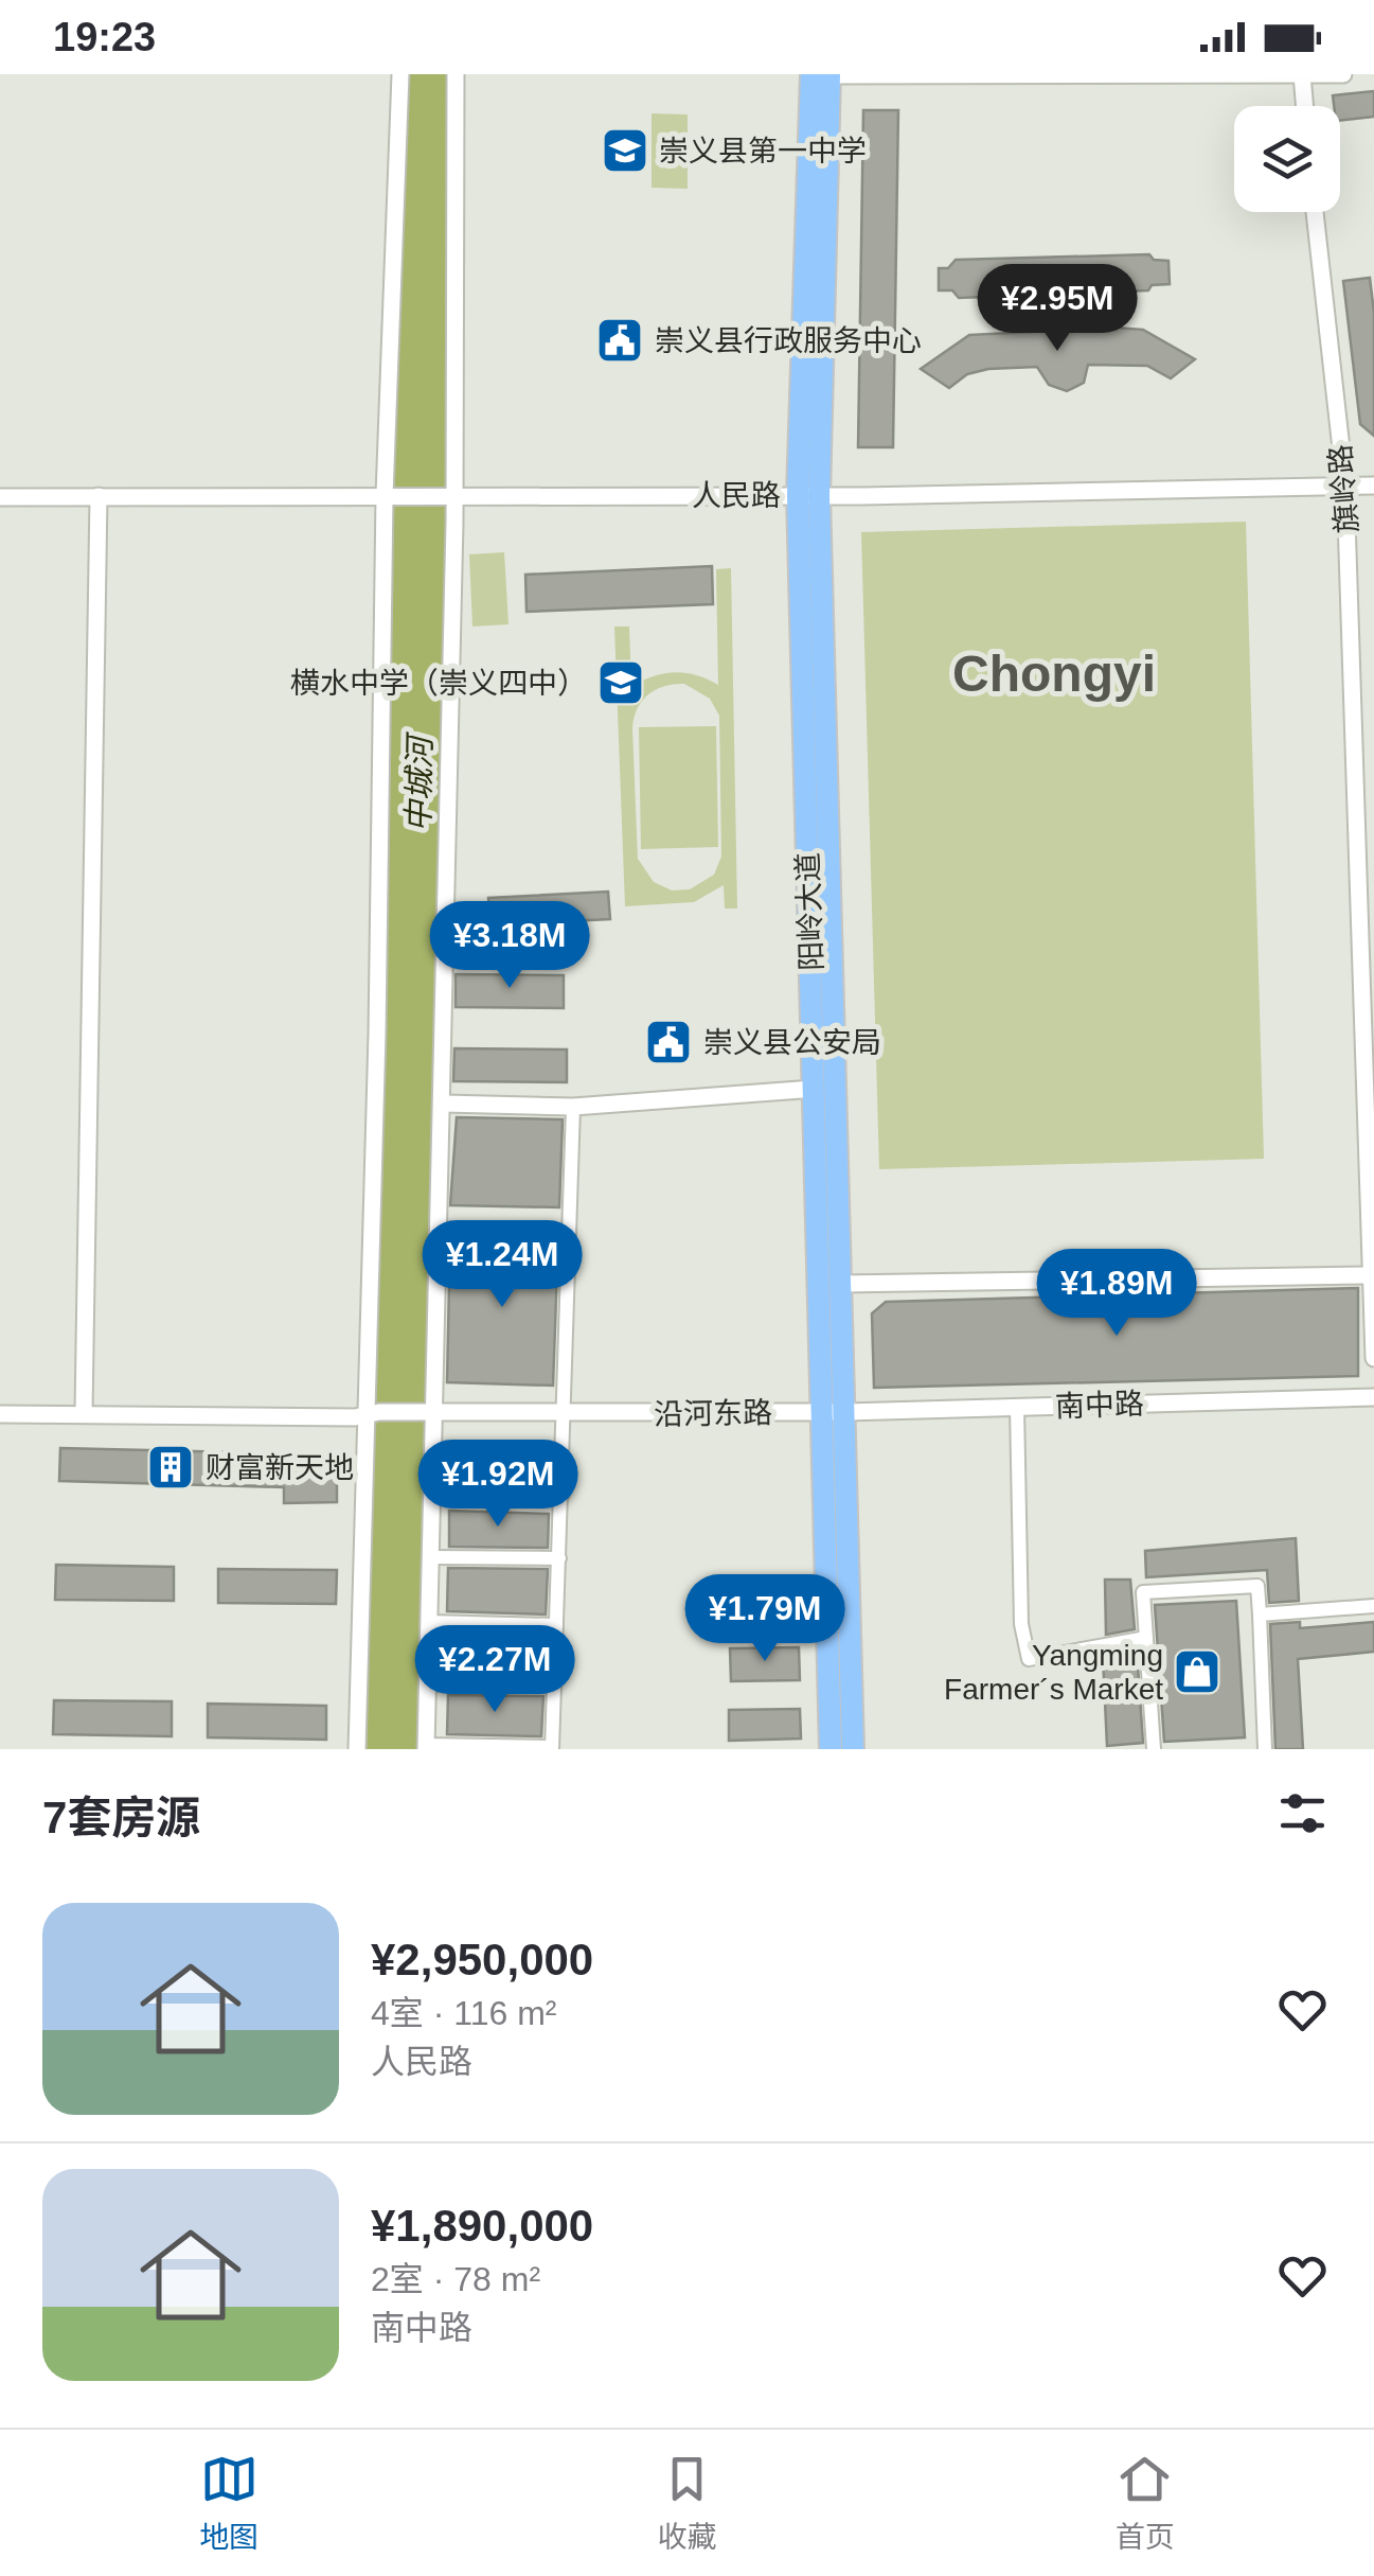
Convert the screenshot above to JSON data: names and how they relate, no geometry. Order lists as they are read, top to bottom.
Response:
{
  "streets": {
    "main road": ["阳岭大道"],
    "street": [
      "旗岭路",
      "人民路",
      "南中路",
      "沿河东路"
    ]
  },
  "crossings": [
    ["旗岭路", "人民路"],
    ["人民路", "阳岭大道"],
    ["阳岭大道", "南中路"],
    ["阳岭大道", "沿河东路"],
    ["南中路", "沿河东路"]
  ],
  "districts": ["Chongyi"],
  "water": ["中城河"],
  "places": {
    "school or university": ["崇义县第一中学", "横水中学（崇义四中）"],
    "public building": ["崇义县行政服务中心", "崇义县公安局"],
    "building": ["财富新天地"],
    "shop": ["Yangming Farmer´s Market"]
  },
  "page": {
    "status": "19:23",
    "price": [
      "¥2.95M",
      "¥3.18M",
      "¥1.24M",
      "¥1.89M",
      "¥1.92M",
      "¥1.79M",
      "¥2.27M"
    ],
    "heading": "7套房源",
    "list": [
      {
        "name": "¥2,950,000",
        "note": "4室 · 116 m² · 人民路"
      },
      {
        "name": "¥1,890,000",
        "note": "2室 · 78 m² · 南中路"
      }
    ],
    "tabs": ["地图", "收藏", "首页"]
  }
}
